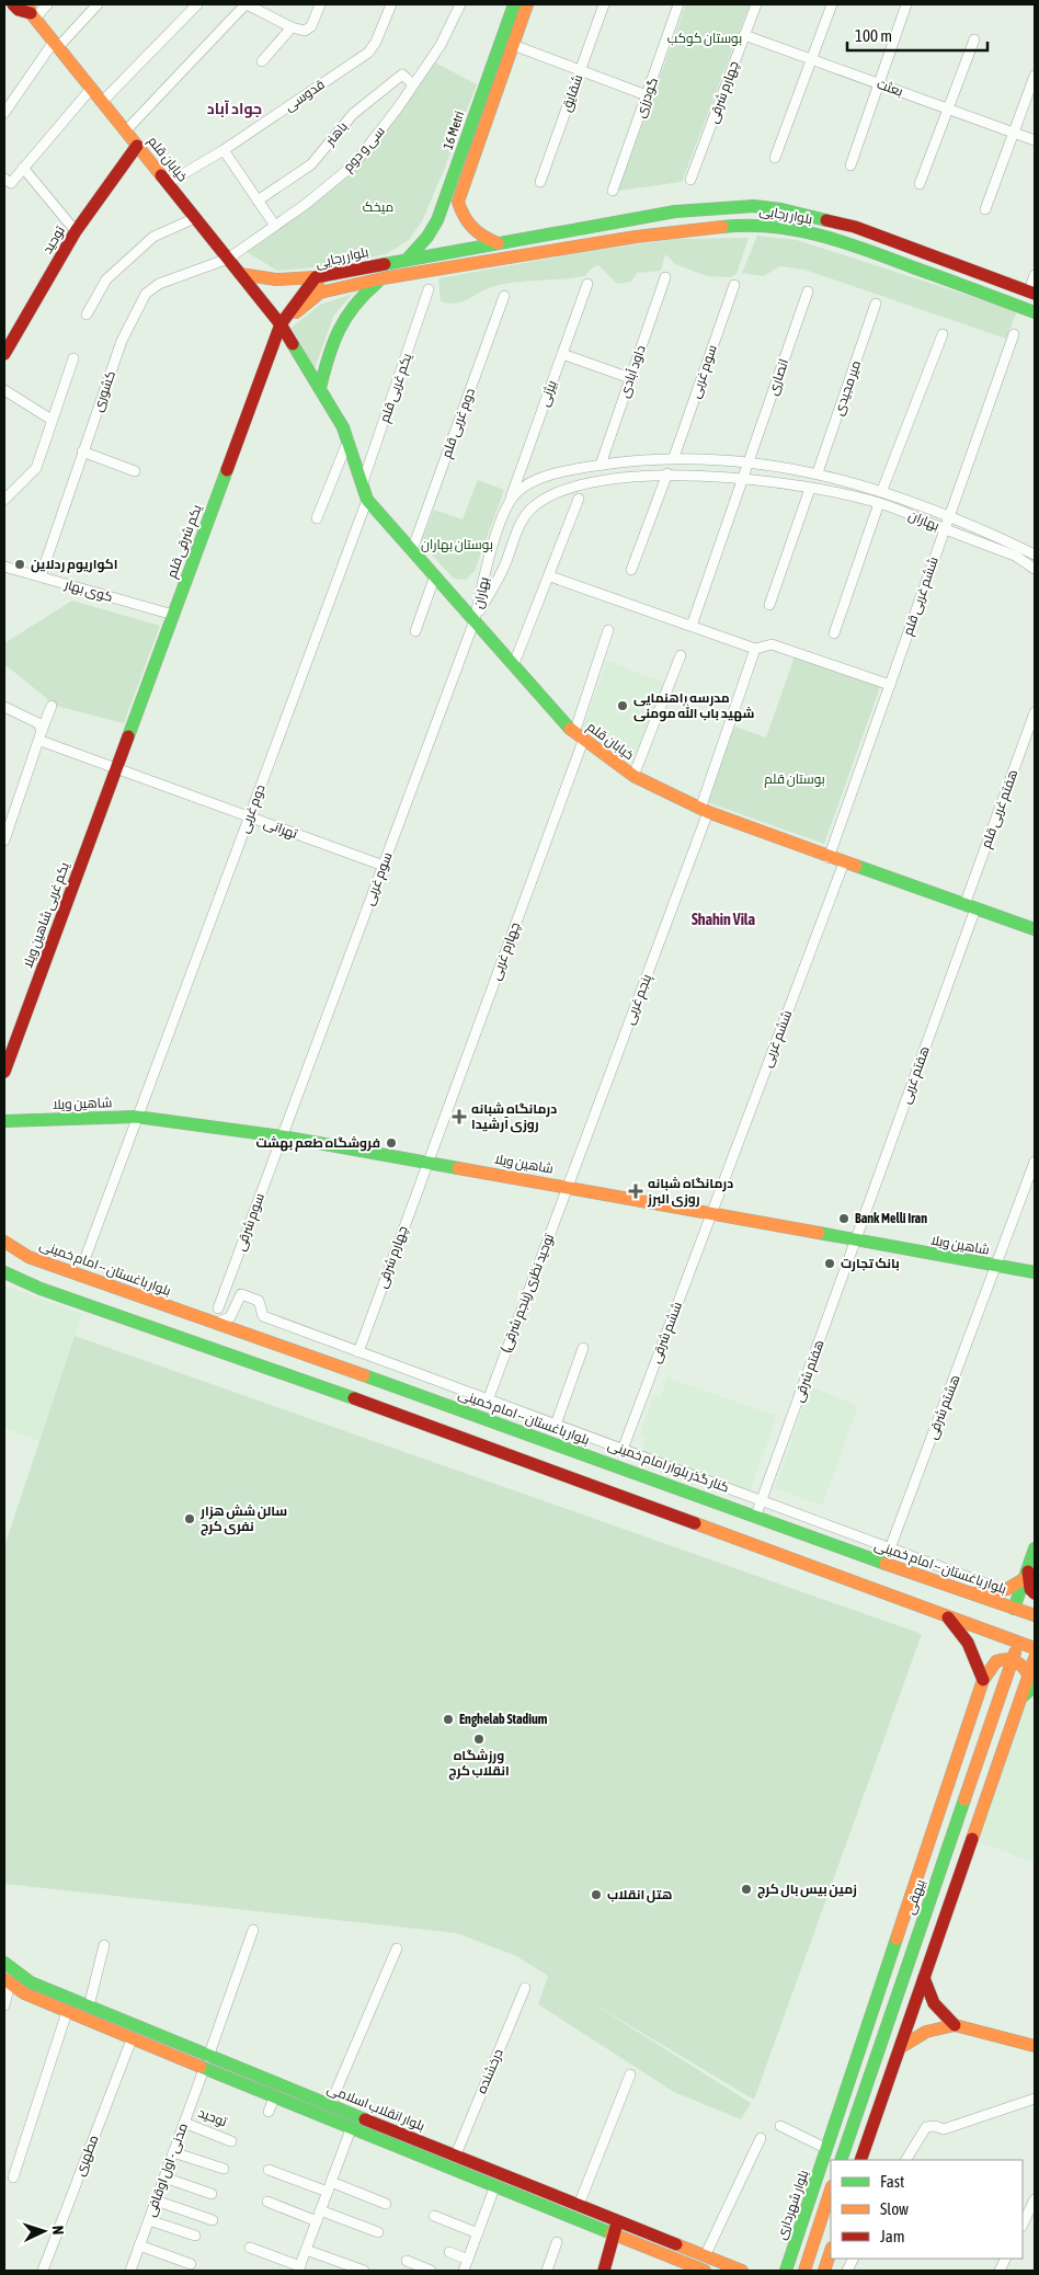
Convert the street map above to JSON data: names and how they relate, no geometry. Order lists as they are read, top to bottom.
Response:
{
  "streets": {
    "main road": [
      "16 Metri",
      "خیابان قلم",
      "بلوار رجایی",
      "توحید",
      "یکم شرقی قلم",
      "یکم غربی شاهین ویلا",
      "شاهین ویلا",
      "بلوار باغستان -- امام خمینی",
      "بیهقی",
      "بلوار انقلاب اسلامی",
      "بلوار شهرداری"
    ],
    "street": [
      "بعثت",
      "چهارم شرقی",
      "شقایق",
      "قدوسی",
      "گودرزی",
      "باهنر",
      "سی و دوم",
      "داود آبادی",
      "سوم غربی",
      "انصاری",
      "یکم غربی قلم",
      "میر مجیدی",
      "کشوری",
      "بیژنی",
      "دوم غربی قلم",
      "بهاران",
      "کوی بهار",
      "ششم غربی قلم",
      "دوم غربی",
      "هفتم غربی قلم",
      "تهرانی",
      "چهارم غربی",
      "پنجم غربی",
      "ششم غربی",
      "هفتم غربی",
      "سوم شرقی",
      "توحید نظری (پنجم شرقی)",
      "ششم شرقی",
      "هفتم شرقی",
      "هشتم شرقی",
      "کنار گذر بلوار امام خمینی",
      "درخشنده",
      "مطهری",
      "مدنی - اول اوقافی"
    ]
  },
  "crossings": [
    ["بعثت", "چهارم شرقی"],
    ["چهارم شرقی", "چهارم غربی"],
    ["چهارم شرقی", "شاهین ویلا"],
    ["چهارم شرقی", "کنار گذر بلوار امام خمینی"],
    ["قدوسی", "خیابان قلم"],
    ["16 Metri", "بلوار رجایی"],
    ["باهنر", "سی و دوم"],
    ["سی و دوم", "خیابان قلم"],
    ["سی و دوم", "کشوری"],
    ["خیابان قلم", "بلوار رجایی"],
    ["خیابان قلم", "توحید"],
    ["خیابان قلم", "سوم غربی"],
    ["خیابان قلم", "یکم غربی قلم"],
    ["خیابان قلم", "کشوری"],
    ["خیابان قلم", "دوم غربی قلم"],
    ["خیابان قلم", "بهاران"],
    ["خیابان قلم", "یکم شرقی قلم"],
    ["خیابان قلم", "ششم غربی قلم"],
    ["خیابان قلم", "دوم غربی"],
    ["خیابان قلم", "هفتم غربی قلم"],
    ["خیابان قلم", "چهارم غربی"],
    ["خیابان قلم", "پنجم غربی"],
    ["خیابان قلم", "ششم غربی"],
    ["خیابان قلم", "هفتم غربی"],
    ["بلوار رجایی", "یکم شرقی قلم"],
    ["توحید", "مدنی - اول اوقافی"],
    ["داود آبادی", "بهاران"],
    ["سوم غربی", "بهاران"],
    ["سوم غربی", "تهرانی"],
    ["سوم غربی", "شاهین ویلا"],
    ["سوم غربی", "سوم شرقی"],
    ["انصاری", "بهاران"],
    ["میر مجیدی", "بهاران"],
    ["کشوری", "کوی بهار"],
    ["بیژنی", "بهاران"],
    ["بهاران", "ششم غربی قلم"],
    ["یکم شرقی قلم", "کوی بهار"],
    ["یکم شرقی قلم", "تهرانی"],
    ["یکم شرقی قلم", "یکم غربی شاهین ویلا"],
    ["دوم غربی", "تهرانی"],
    ["دوم غربی", "شاهین ویلا"],
    ["هفتم غربی قلم", "هفتم غربی"],
    ["تهرانی", "یکم غربی شاهین ویلا"],
    ["چهارم غربی", "شاهین ویلا"],
    ["پنجم غربی", "شاهین ویلا"],
    ["پنجم غربی", "توحید نظری (پنجم شرقی)"],
    ["ششم غربی", "شاهین ویلا"],
    ["ششم غربی", "ششم شرقی"],
    ["هفتم غربی", "شاهین ویلا"],
    ["هفتم غربی", "هفتم شرقی"],
    ["شاهین ویلا", "سوم شرقی"],
    ["شاهین ویلا", "توحید نظری (پنجم شرقی)"],
    ["شاهین ویلا", "ششم شرقی"],
    ["شاهین ویلا", "هفتم شرقی"],
    ["شاهین ویلا", "هشتم شرقی"],
    ["بلوار باغستان -- امام خمینی", "هفتم شرقی"],
    ["بلوار باغستان -- امام خمینی", "کنار گذر بلوار امام خمینی"],
    ["بلوار باغستان -- امام خمینی", "بیهقی"],
    ["توحید نظری (پنجم شرقی)", "کنار گذر بلوار امام خمینی"],
    ["ششم شرقی", "کنار گذر بلوار امام خمینی"],
    ["هفتم شرقی", "کنار گذر بلوار امام خمینی"],
    ["هشتم شرقی", "کنار گذر بلوار امام خمینی"],
    ["بیهقی", "بلوار شهرداری"],
    ["درخشنده", "بلوار انقلاب اسلامی"],
    ["بلوار انقلاب اسلامی", "مطهری"],
    ["بلوار انقلاب اسلامی", "مدنی - اول اوقافی"]
  ],
  "districts": ["جواد آباد", "Shahin Vila"],
  "parks": [
    "بوستان کوکب",
    "میخک",
    "بوستان بهاران",
    "بوستان قلم"
  ],
  "places": {
    "other": [
      "اکواریوم ردلاین",
      "مدرسه راهنمایی شهید باب الله مومنی",
      "فروشگاه طعم بهشت",
      "Bank Melli Iran",
      "بانک تجارت",
      "سالن شش هزار نفری کرج",
      "Enghelab Stadium",
      "ورزشگاه انقلاب کرج",
      "زمین بیس بال کرج",
      "هتل انقلاب"
    ],
    "health": ["درمانگاه شبانه روزی آرشیدا", "درمانگاه شبانه روزی البرز"]
  },
  "legend": ["Fast", "Slow", "Jam"],
  "scale_bar": "100 m",
  "north": "right"
}
